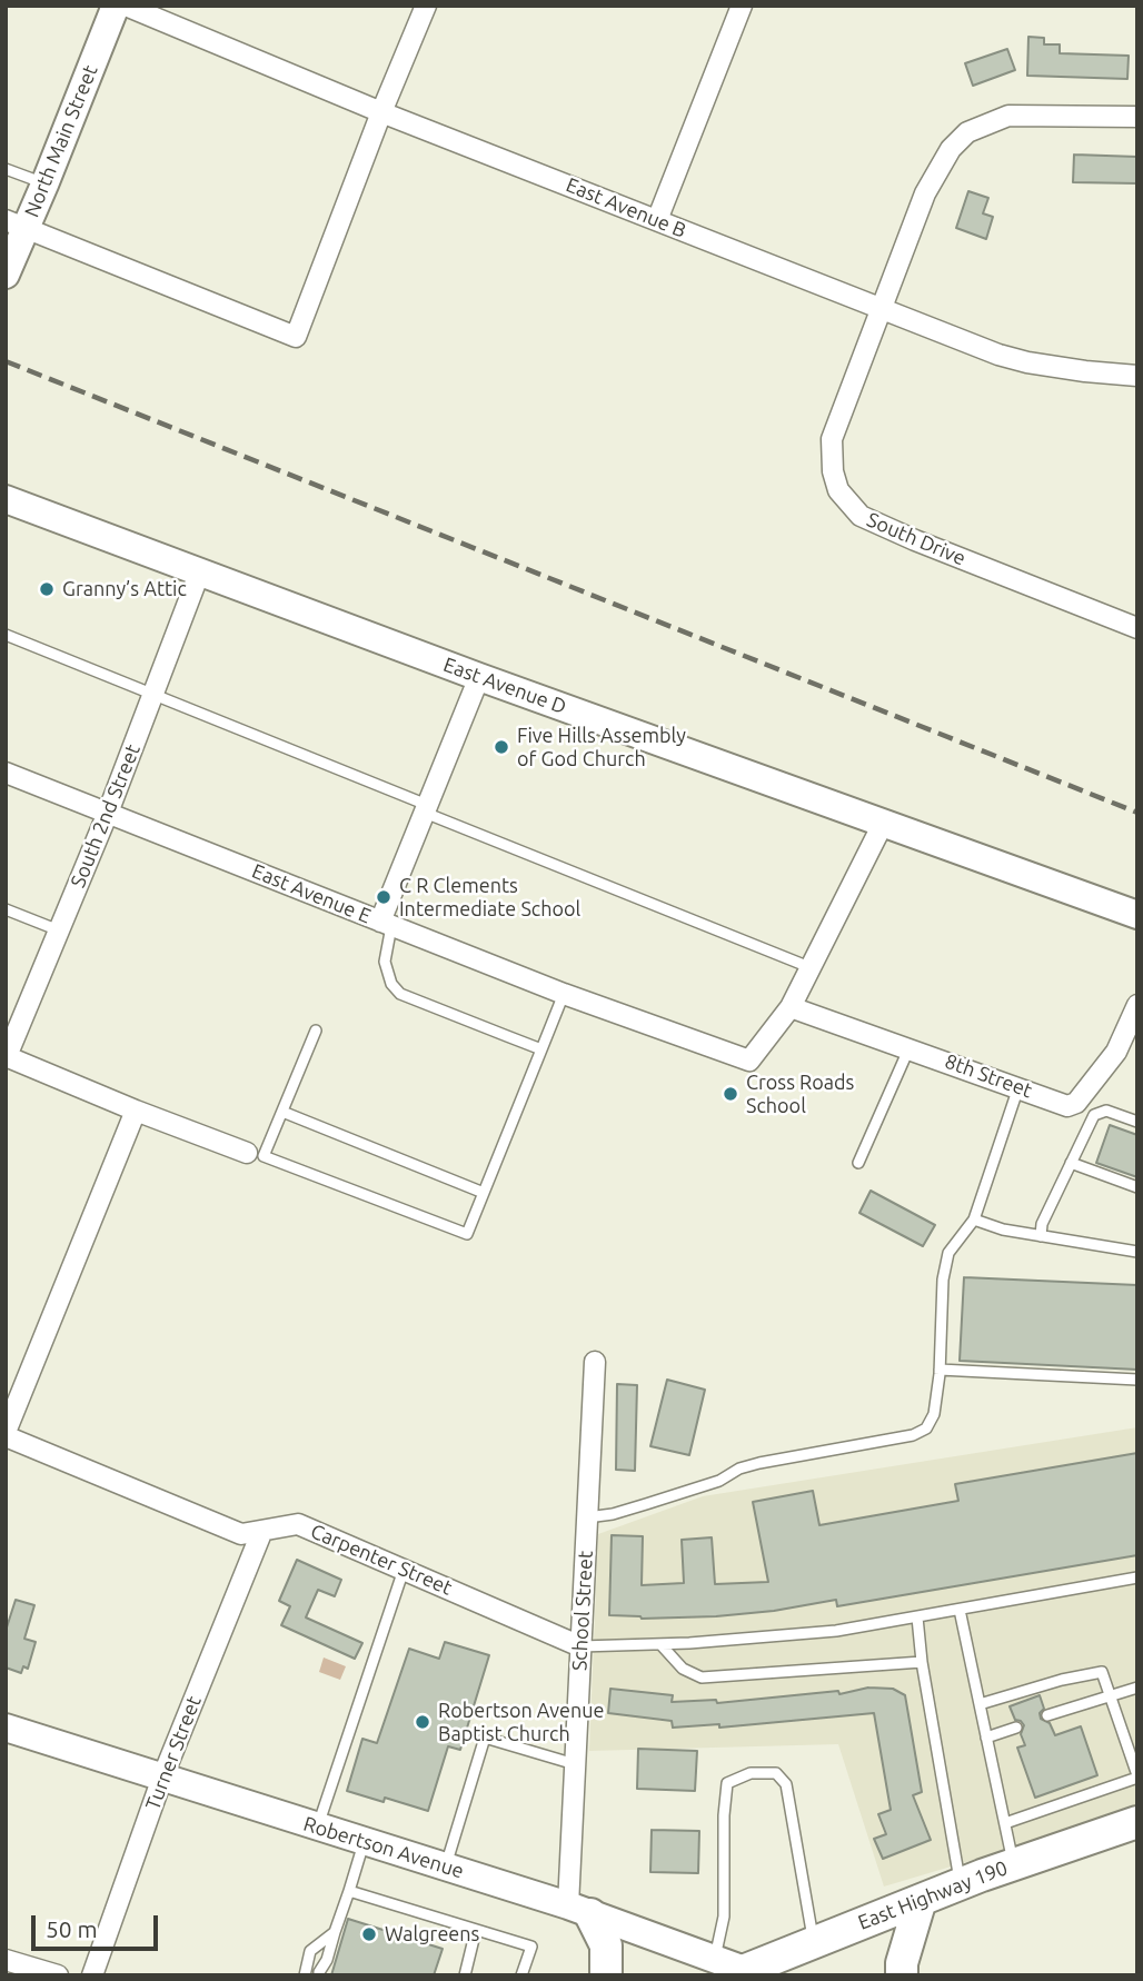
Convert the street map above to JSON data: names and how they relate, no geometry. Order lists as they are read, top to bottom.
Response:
{
  "streets": {
    "main road": [
      "North Main Street",
      "East Avenue D",
      "Robertson Avenue",
      "East Highway 190"
    ],
    "street": [
      "East Avenue B",
      "South Drive",
      "South 2nd Street",
      "East Avenue E",
      "8th Street",
      "Carpenter Street",
      "School Street",
      "Turner Street"
    ]
  },
  "crossings": [
    ["East Avenue B", "South Drive"],
    ["East Avenue D", "South 2nd Street"],
    ["South 2nd Street", "East Avenue E"],
    ["East Avenue E", "8th Street"],
    ["Carpenter Street", "School Street"],
    ["Carpenter Street", "Turner Street"],
    ["School Street", "Robertson Avenue"],
    ["Turner Street", "Robertson Avenue"],
    ["Robertson Avenue", "East Highway 190"]
  ],
  "places": [
    "Granny’s Attic",
    "Five Hills Assembly of God Church",
    "C R Clements Intermediate School",
    "Cross Roads School",
    "Robertson Avenue Baptist Church",
    "Walgreens"
  ],
  "scale_bar": "50 m"
}
